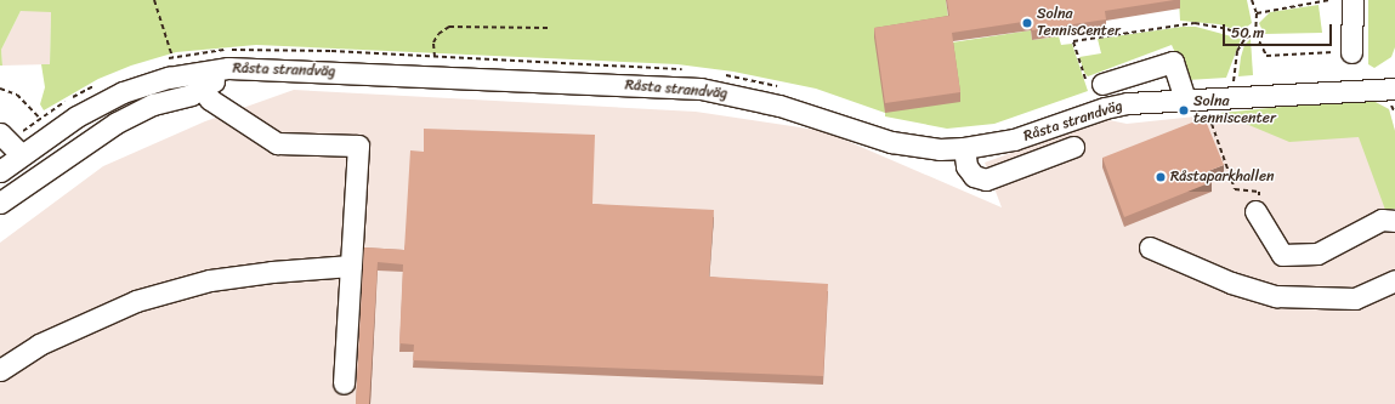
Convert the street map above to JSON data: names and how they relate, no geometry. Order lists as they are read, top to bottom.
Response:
{
  "streets": {
    "street": ["Råsta strandväg"]
  },
  "places": ["Solna TennisCenter", "Solna tenniscenter", "Råstaparkhallen"],
  "scale_bar": "50 m"
}
